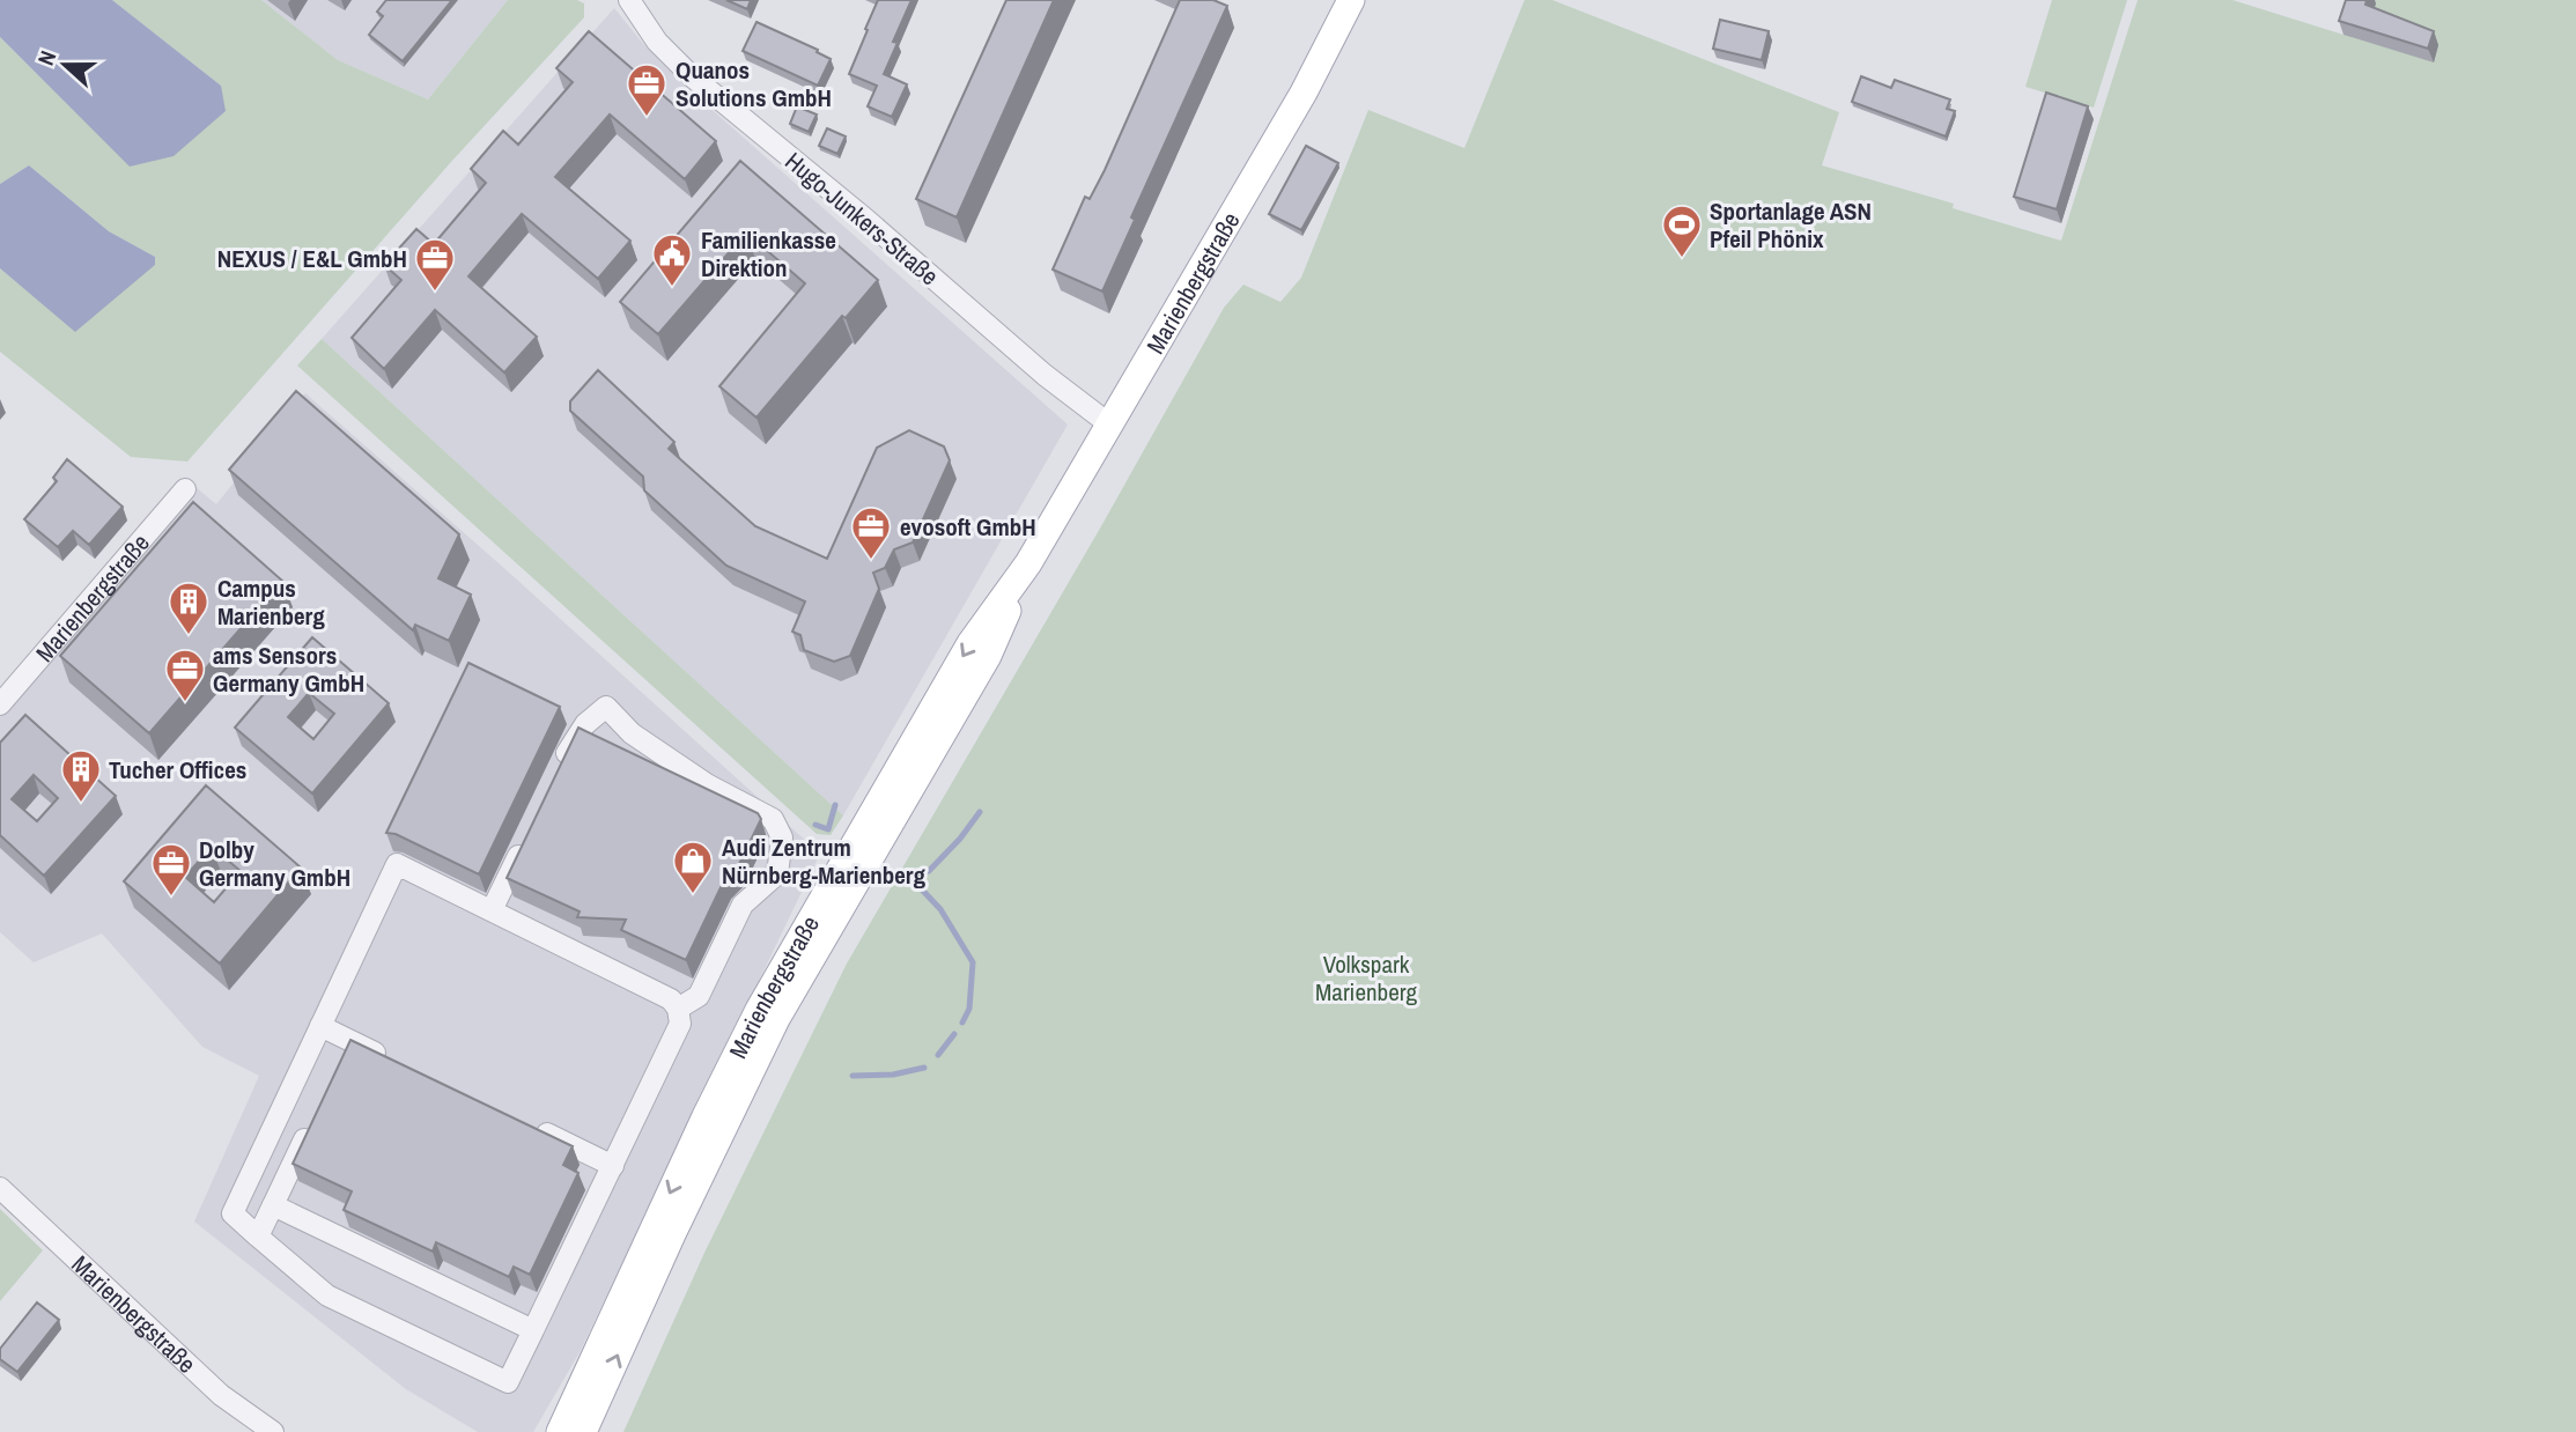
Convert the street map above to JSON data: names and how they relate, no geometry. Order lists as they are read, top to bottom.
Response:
{
  "streets": {
    "main road": ["Marienbergstraße"],
    "street": ["Hugo-Junkers-Straße"]
  },
  "crossings": [
    ["Hugo-Junkers-Straße", "Marienbergstraße"]
  ],
  "parks": ["Volkspark Marienberg"],
  "places": {
    "office": [
      "Quanos Solutions GmbH",
      "NEXUS / E&L GmbH",
      "evosoft GmbH",
      "ams Sensors Germany GmbH",
      "Dolby Germany GmbH"
    ],
    "sports": ["Sportanlage ASN Pfeil Phönix"],
    "public building": ["Familienkasse Direktion"],
    "building": ["Campus Marienberg", "Tucher Offices"],
    "shop": ["Audi Zentrum Nürnberg-Marienberg"]
  },
  "north": "left"
}
